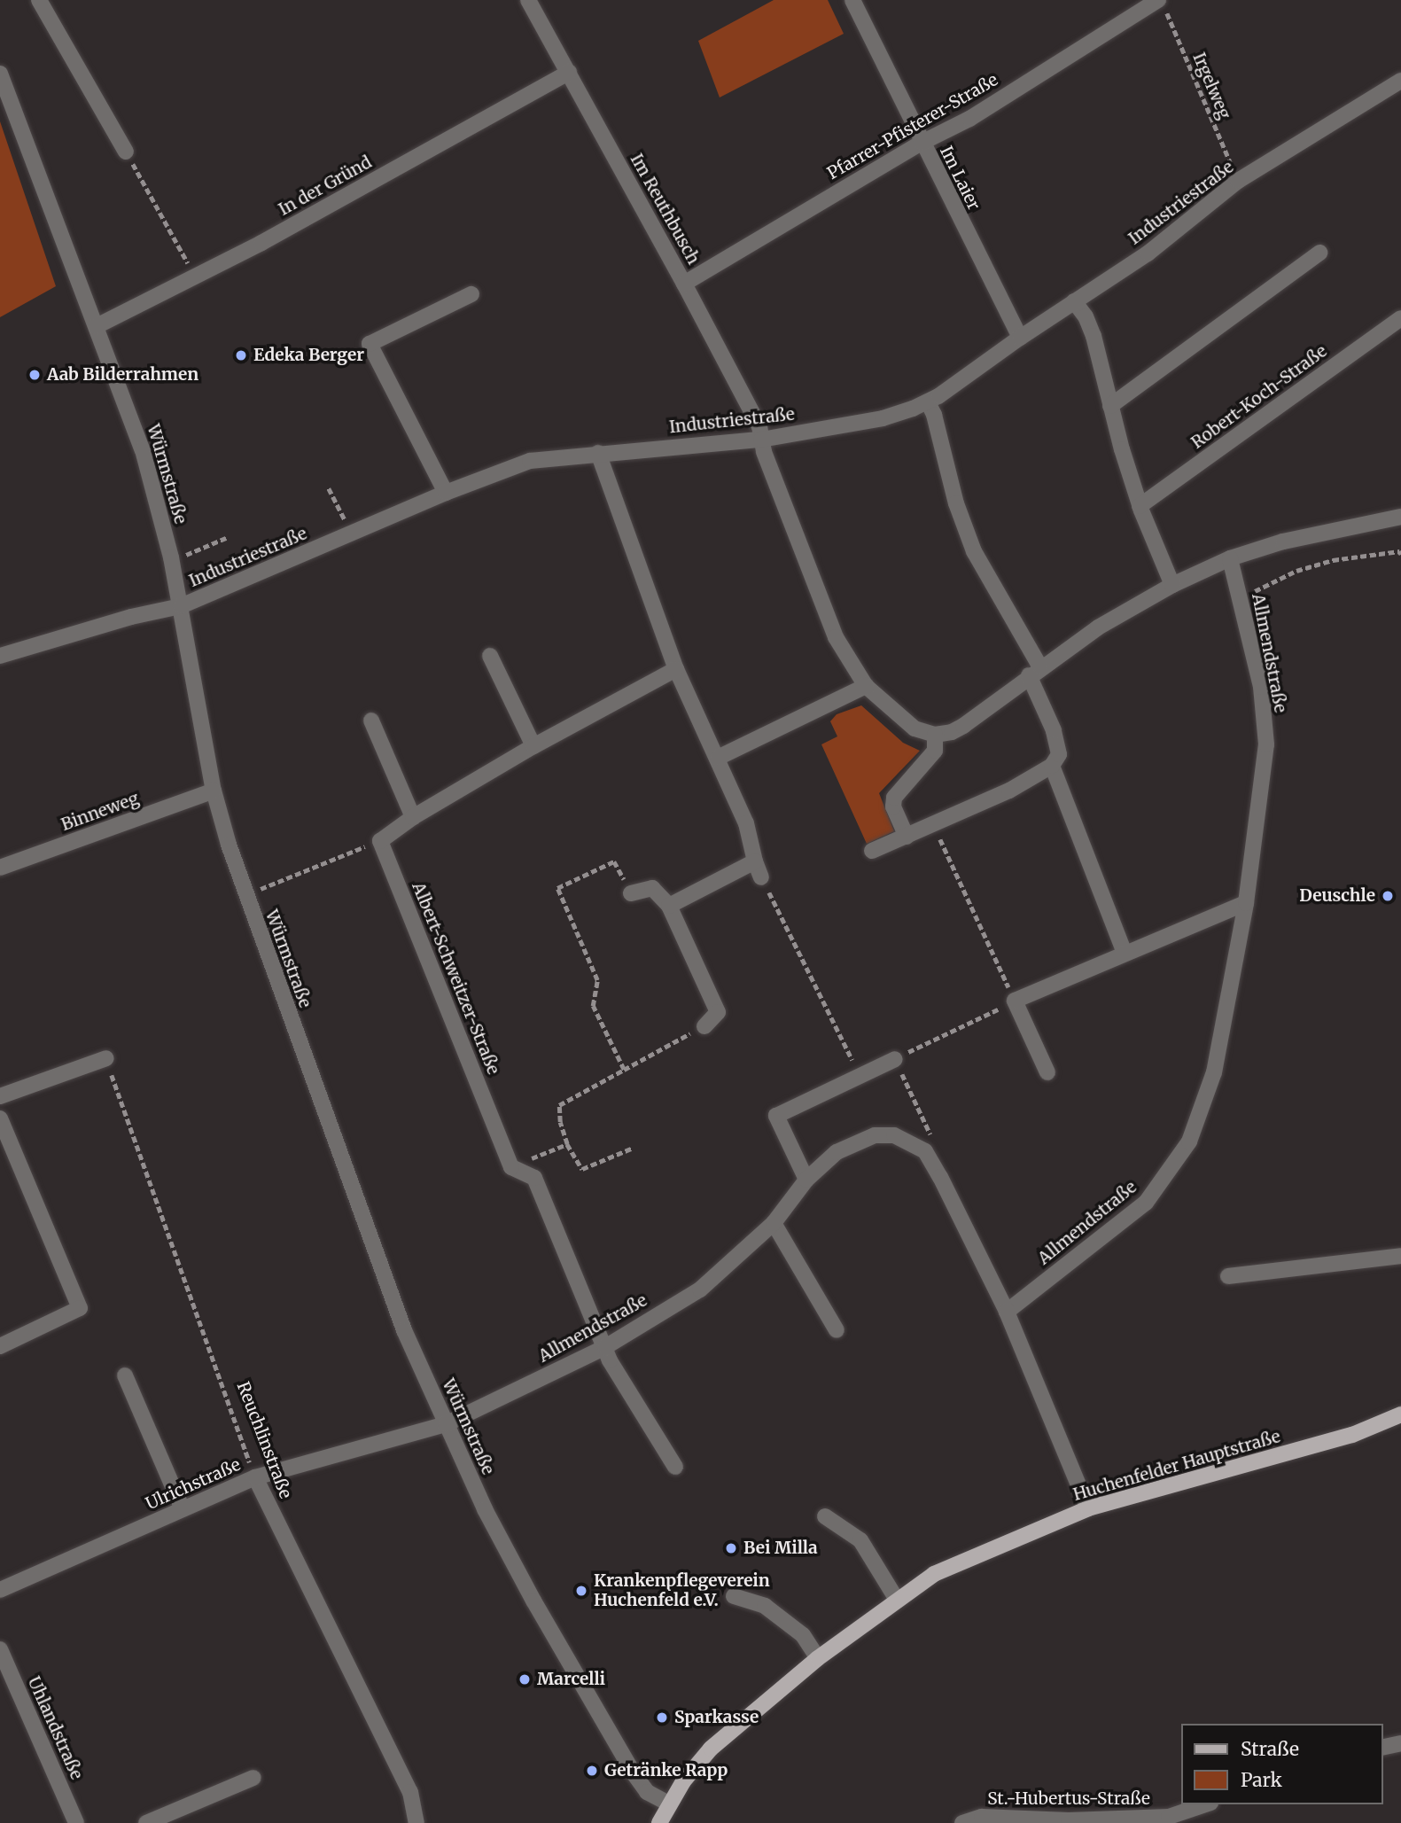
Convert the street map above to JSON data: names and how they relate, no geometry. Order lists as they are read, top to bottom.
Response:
{
  "streets": {
    "main road": ["Huchenfelder Hauptstraße"],
    "street": [
      "Pfarrer-Pfisterer-Straße",
      "Im Laier",
      "In der Gründ",
      "Industriestraße",
      "Im Reuthbusch",
      "Robert-Koch-Straße",
      "Würmstraße",
      "Allmendstraße",
      "Binneweg",
      "Albert-Schweitzer-Straße",
      "Reuchlinstraße",
      "Ulrichstraße",
      "Uhlandstraße",
      "St.-Hubertus-Straße"
    ],
    "path": ["Irgelweg"]
  },
  "crossings": [
    ["Irgelweg", "Pfarrer-Pfisterer-Straße"],
    ["Irgelweg", "Industriestraße"],
    ["Pfarrer-Pfisterer-Straße", "Im Laier"],
    ["Pfarrer-Pfisterer-Straße", "Im Reuthbusch"],
    ["Im Laier", "Industriestraße"],
    ["In der Gründ", "Im Reuthbusch"],
    ["In der Gründ", "Würmstraße"],
    ["Industriestraße", "Im Reuthbusch"],
    ["Industriestraße", "Würmstraße"],
    ["Würmstraße", "Allmendstraße"],
    ["Würmstraße", "Binneweg"],
    ["Würmstraße", "Huchenfelder Hauptstraße"],
    ["Würmstraße", "Ulrichstraße"],
    ["Allmendstraße", "Huchenfelder Hauptstraße"],
    ["Allmendstraße", "Ulrichstraße"],
    ["Reuchlinstraße", "Ulrichstraße"]
  ],
  "places": [
    "Edeka Berger",
    "Aab Bilderrahmen",
    "Deuschle",
    "Bei Milla",
    "Krankenpflegeverein Huchenfeld e.V.",
    "Marcelli",
    "Sparkasse",
    "Getränke Rapp"
  ],
  "legend": ["Straße", "Park"]
}
